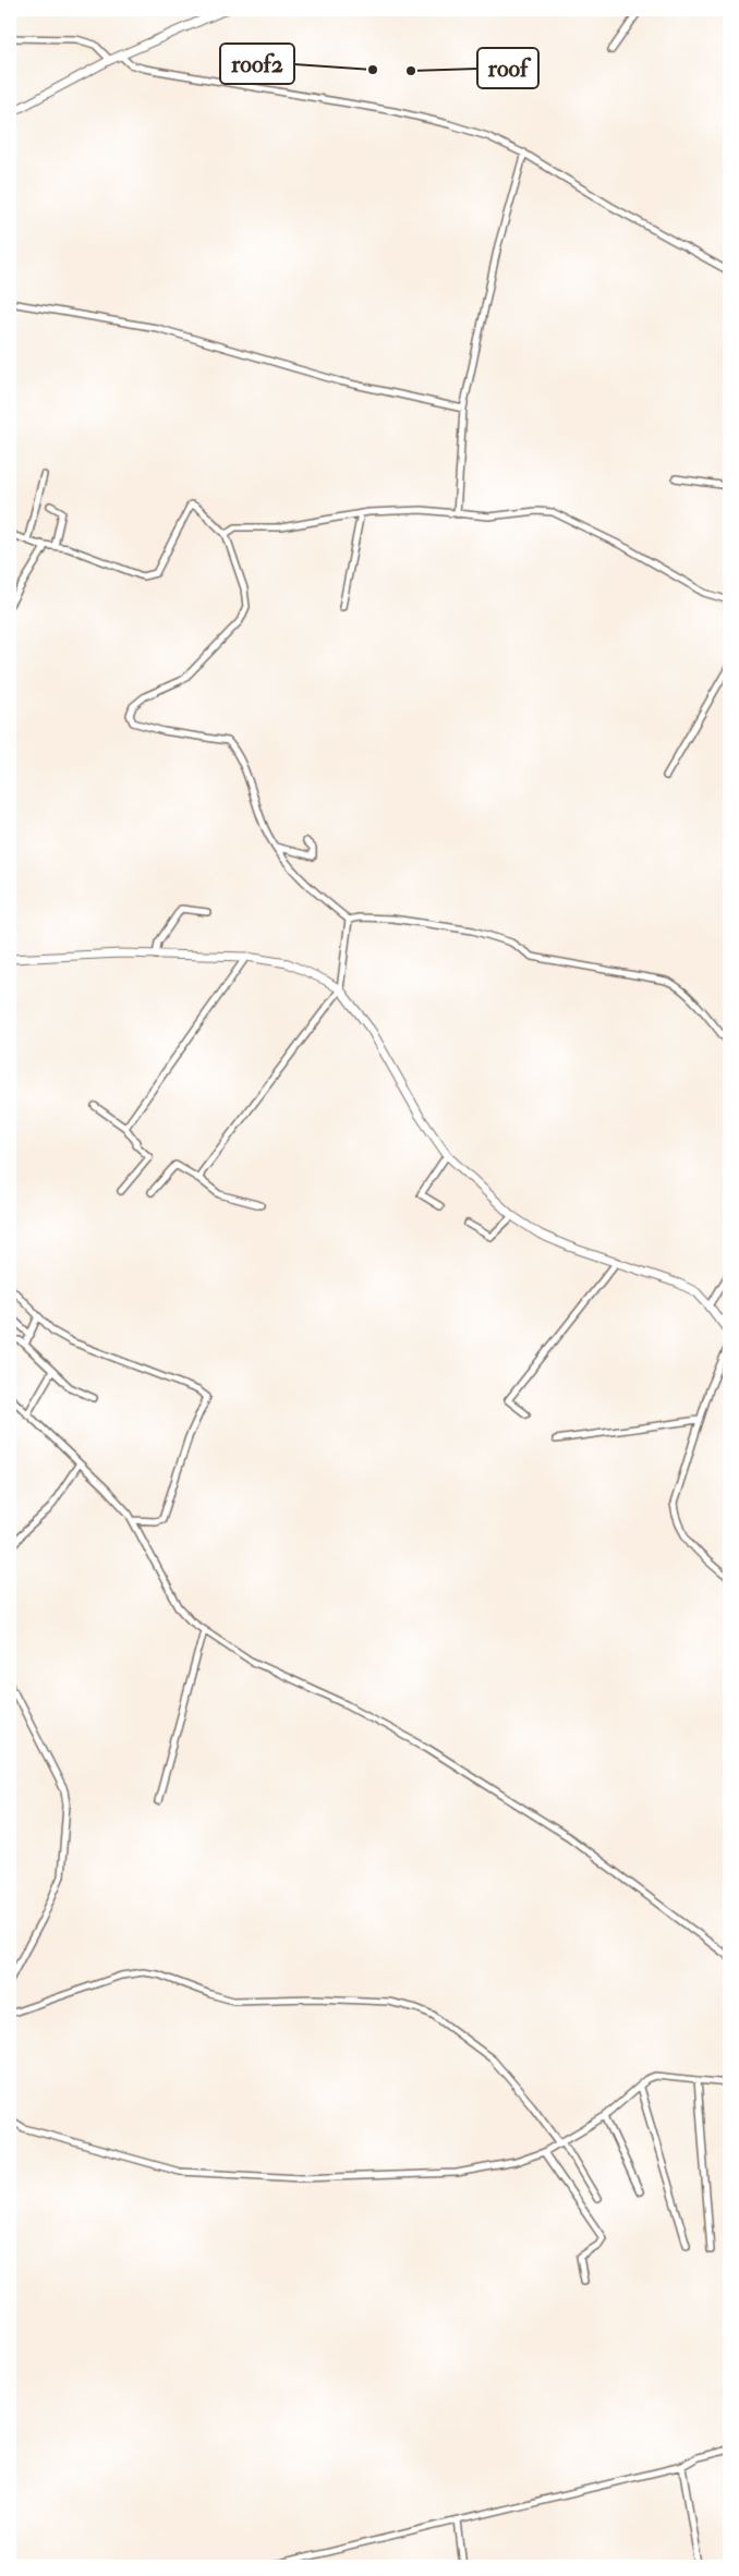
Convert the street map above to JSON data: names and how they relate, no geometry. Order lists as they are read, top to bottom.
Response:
{
  "places": ["roof2", "roof"]
}
